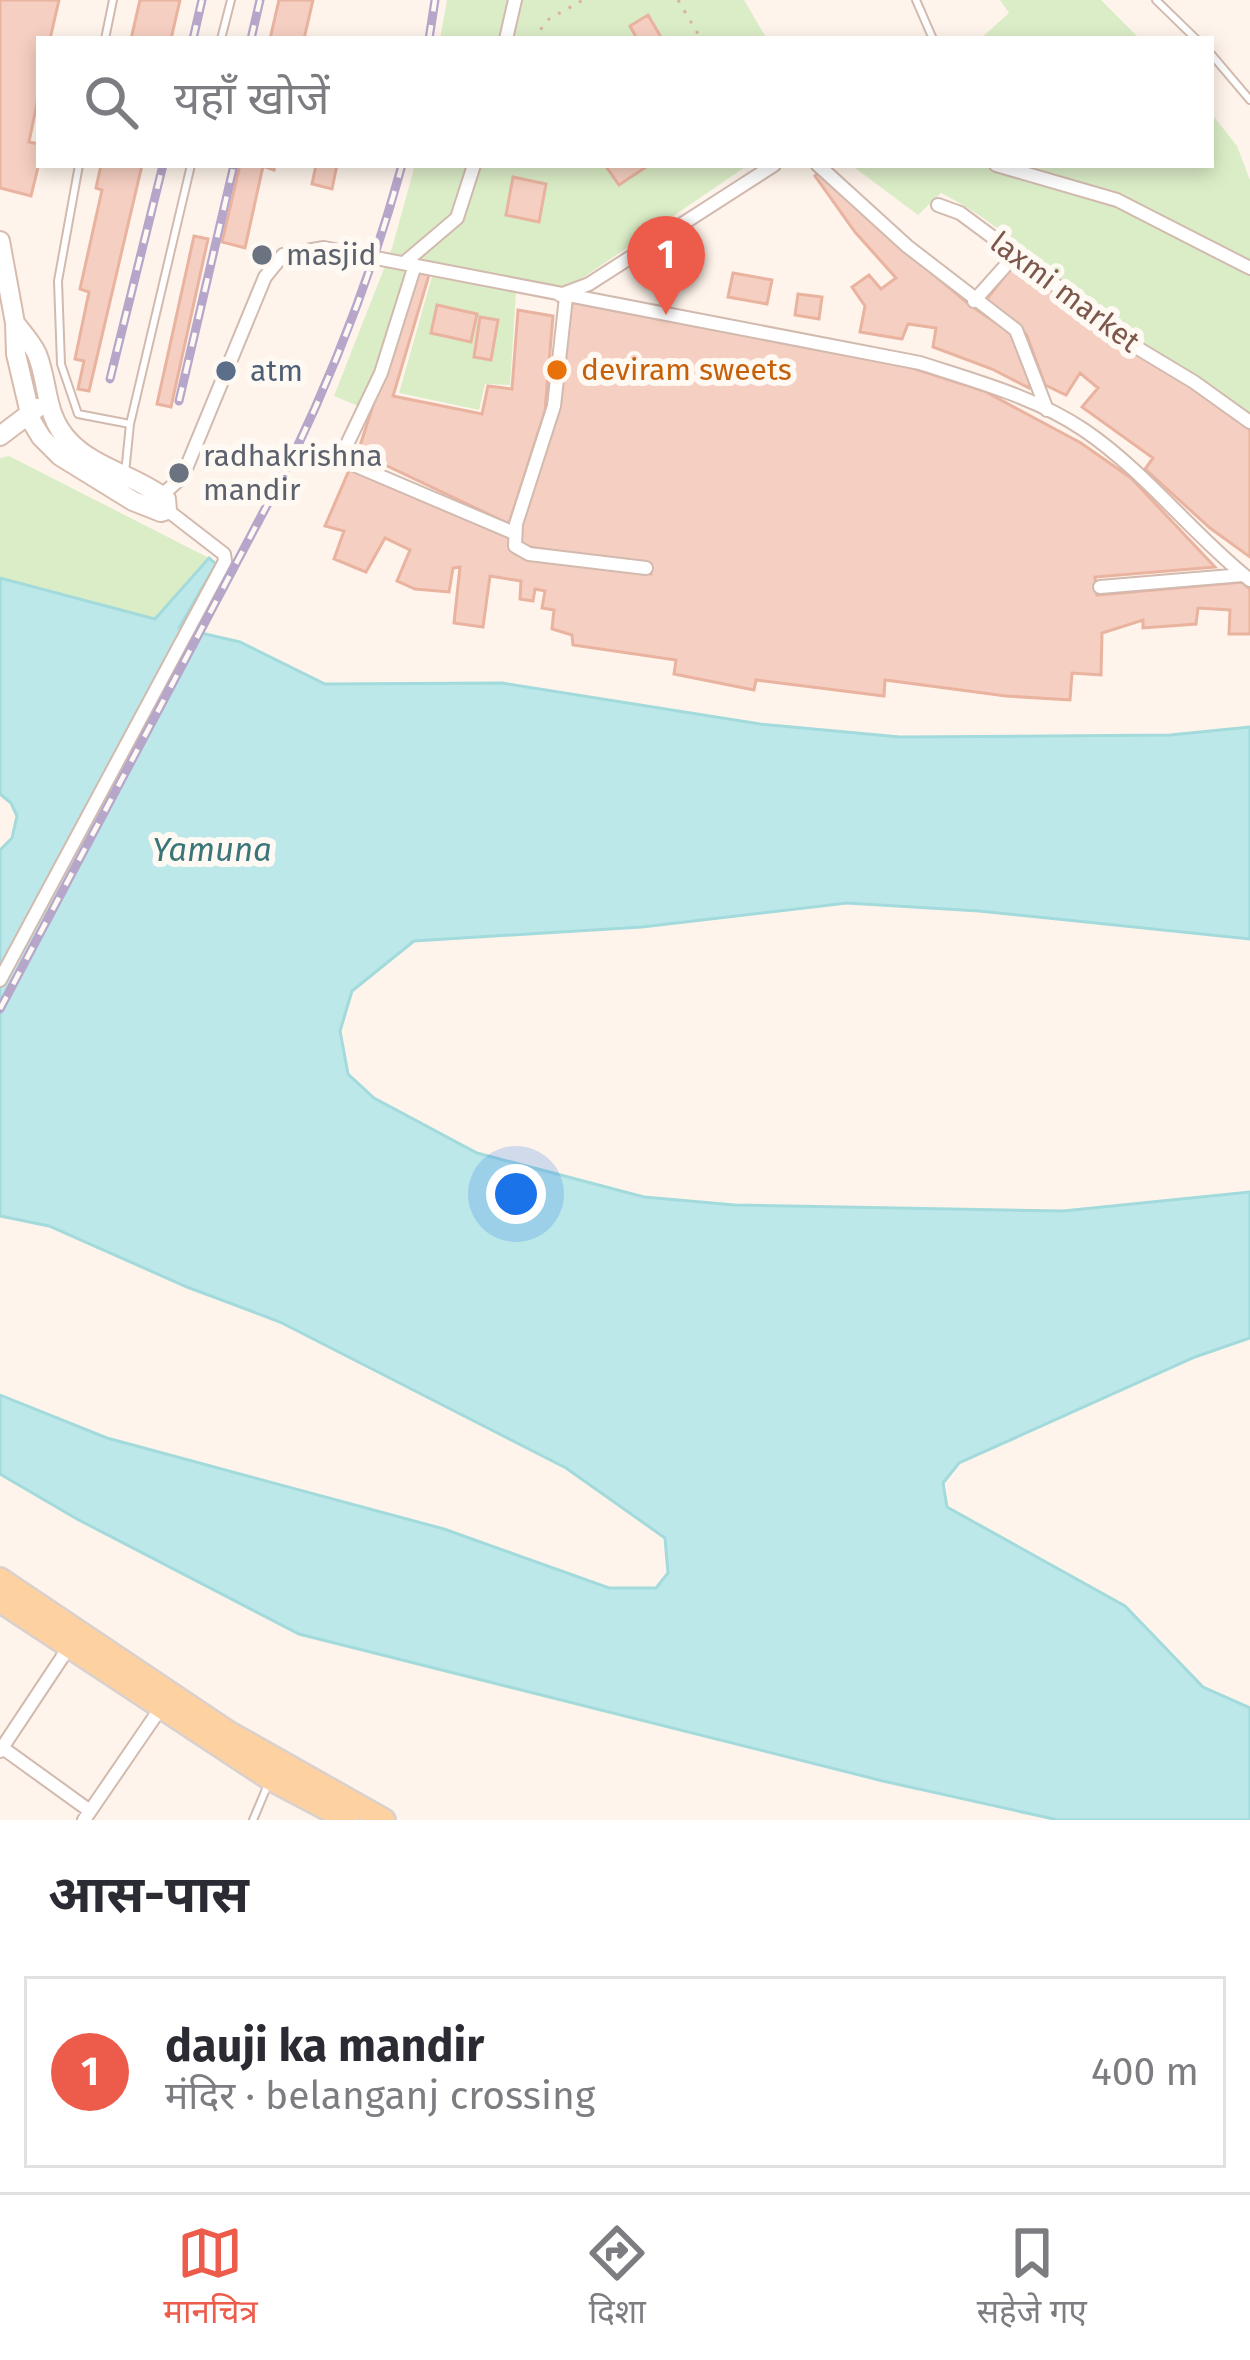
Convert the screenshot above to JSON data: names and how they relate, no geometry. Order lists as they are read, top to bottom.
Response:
{
  "streets": {
    "street": ["laxmi market"]
  },
  "water": ["Yamuna"],
  "places": [
    "masjid",
    "deviram sweets",
    "atm",
    "radhakrishna mandir"
  ],
  "page": {
    "search": "यहाँ खोजें",
    "pins": "1",
    "heading": "आस-पास",
    "list": [
      {
        "mark": "1",
        "name": "dauji ka mandir",
        "note": "मंदिर · belanganj crossing",
        "value": "400 m"
      }
    ],
    "nav": ["मानचित्र", "दिशा", "सहेजे गए"]
  }
}
